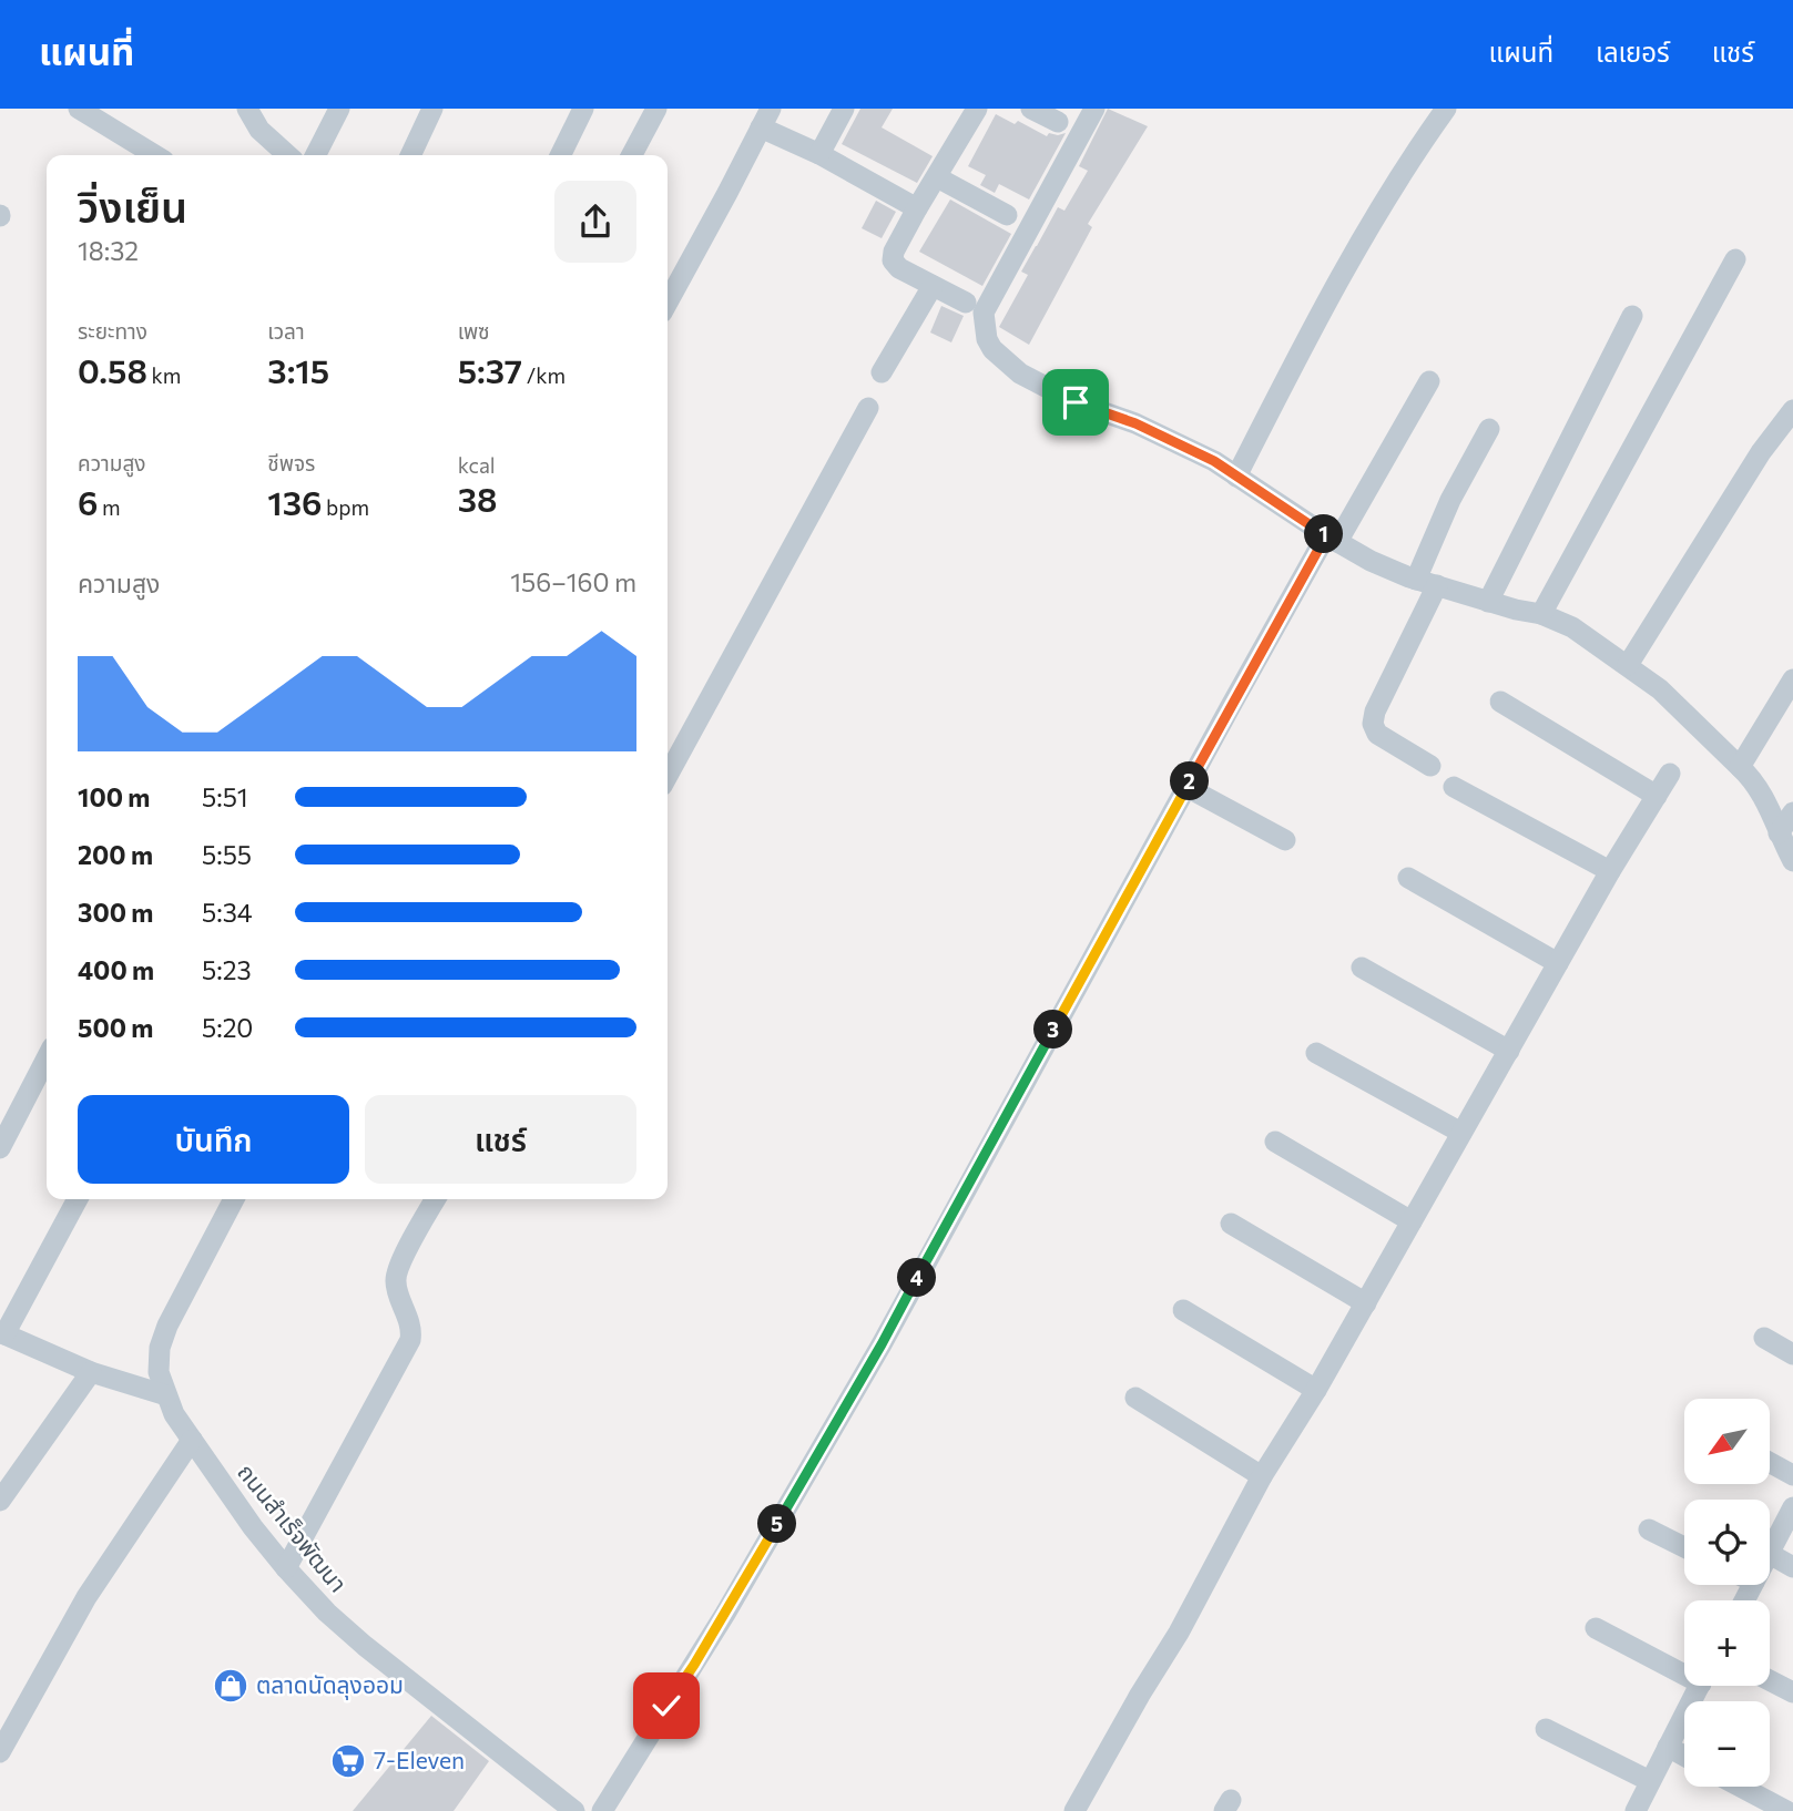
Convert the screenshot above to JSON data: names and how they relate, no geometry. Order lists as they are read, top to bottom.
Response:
{
  "streets": {
    "street": ["ถนนสำเร็จพัฒนา"]
  },
  "places": {
    "shop": ["ตลาดนัดลุงออม"],
    "supermarket": ["7-Eleven"]
  },
  "north": "bottom left",
  "page": {
    "header": "แผนที่",
    "nav": ["แผนที่", "เลเยอร์", "แชร์"],
    "heading": ["วิ่งเย็น", "18:32"],
    "stats": [
      ["ระยะทาง", "0.58 km"],
      ["เวลา", "3:15"],
      ["เพซ", "5:37 /km"],
      ["ความสูง", "6 m"],
      ["ชีพจร", "136 bpm"],
      ["kcal", "38"]
    ],
    "pins": [
      "1",
      "2",
      "3",
      "4",
      "5"
    ],
    "chart": ["ความสูง", "156–160 m"],
    "list": [
      {
        "name": "100 m",
        "note": "5:51"
      },
      {
        "name": "200 m",
        "note": "5:55"
      },
      {
        "name": "300 m",
        "note": "5:34"
      },
      {
        "name": "400 m",
        "note": "5:23"
      },
      {
        "name": "500 m",
        "note": "5:20"
      }
    ],
    "buttons": ["บันทึก", "แชร์"],
    "map_buttons": ["+", "−"]
  }
}
